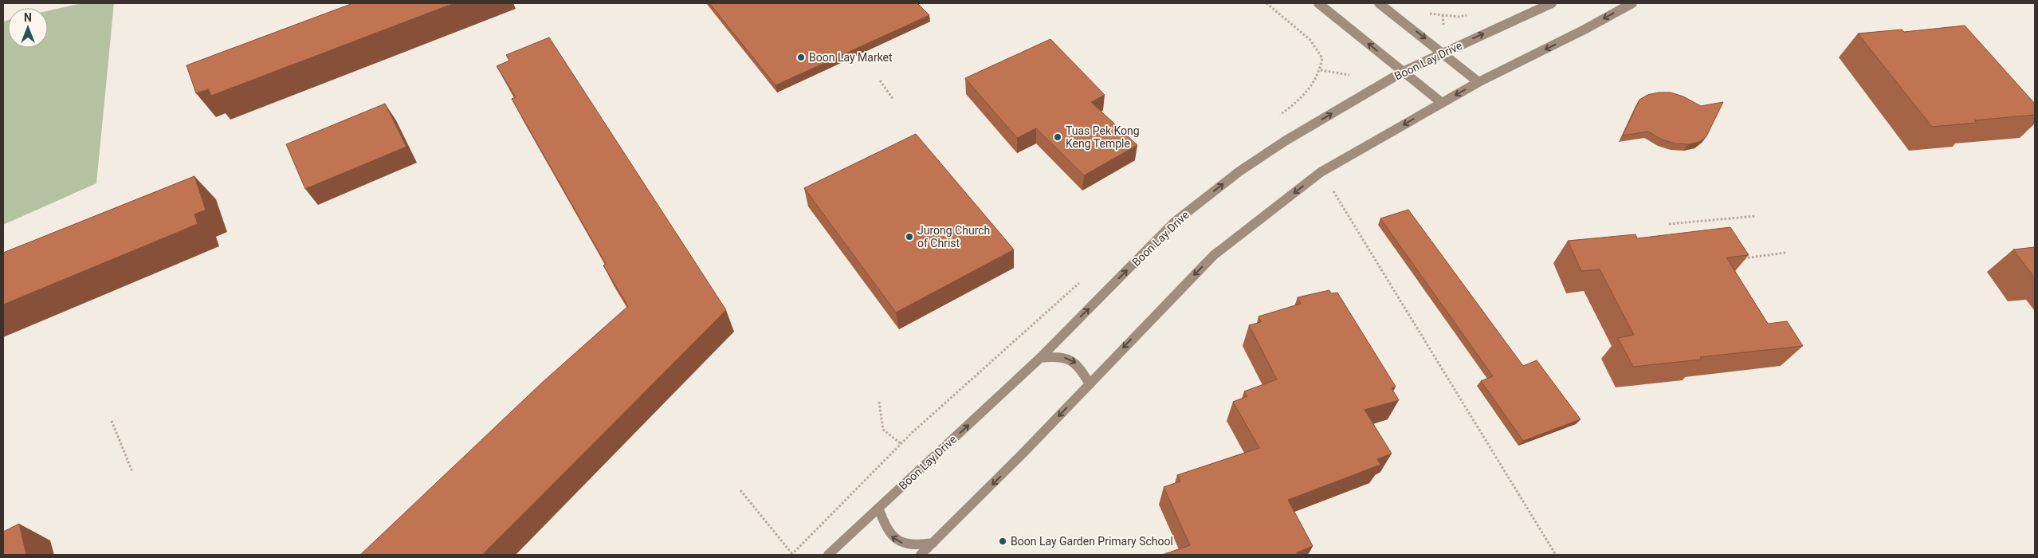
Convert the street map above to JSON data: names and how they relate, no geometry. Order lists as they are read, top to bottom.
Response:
{
  "streets": {
    "street": ["Boon Lay Drive"]
  },
  "places": [
    "Boon Lay Market",
    "Tuas Pek Kong Keng Temple",
    "Jurong Church of Christ",
    "Boon Lay Garden Primary School"
  ],
  "north": "top"
}
